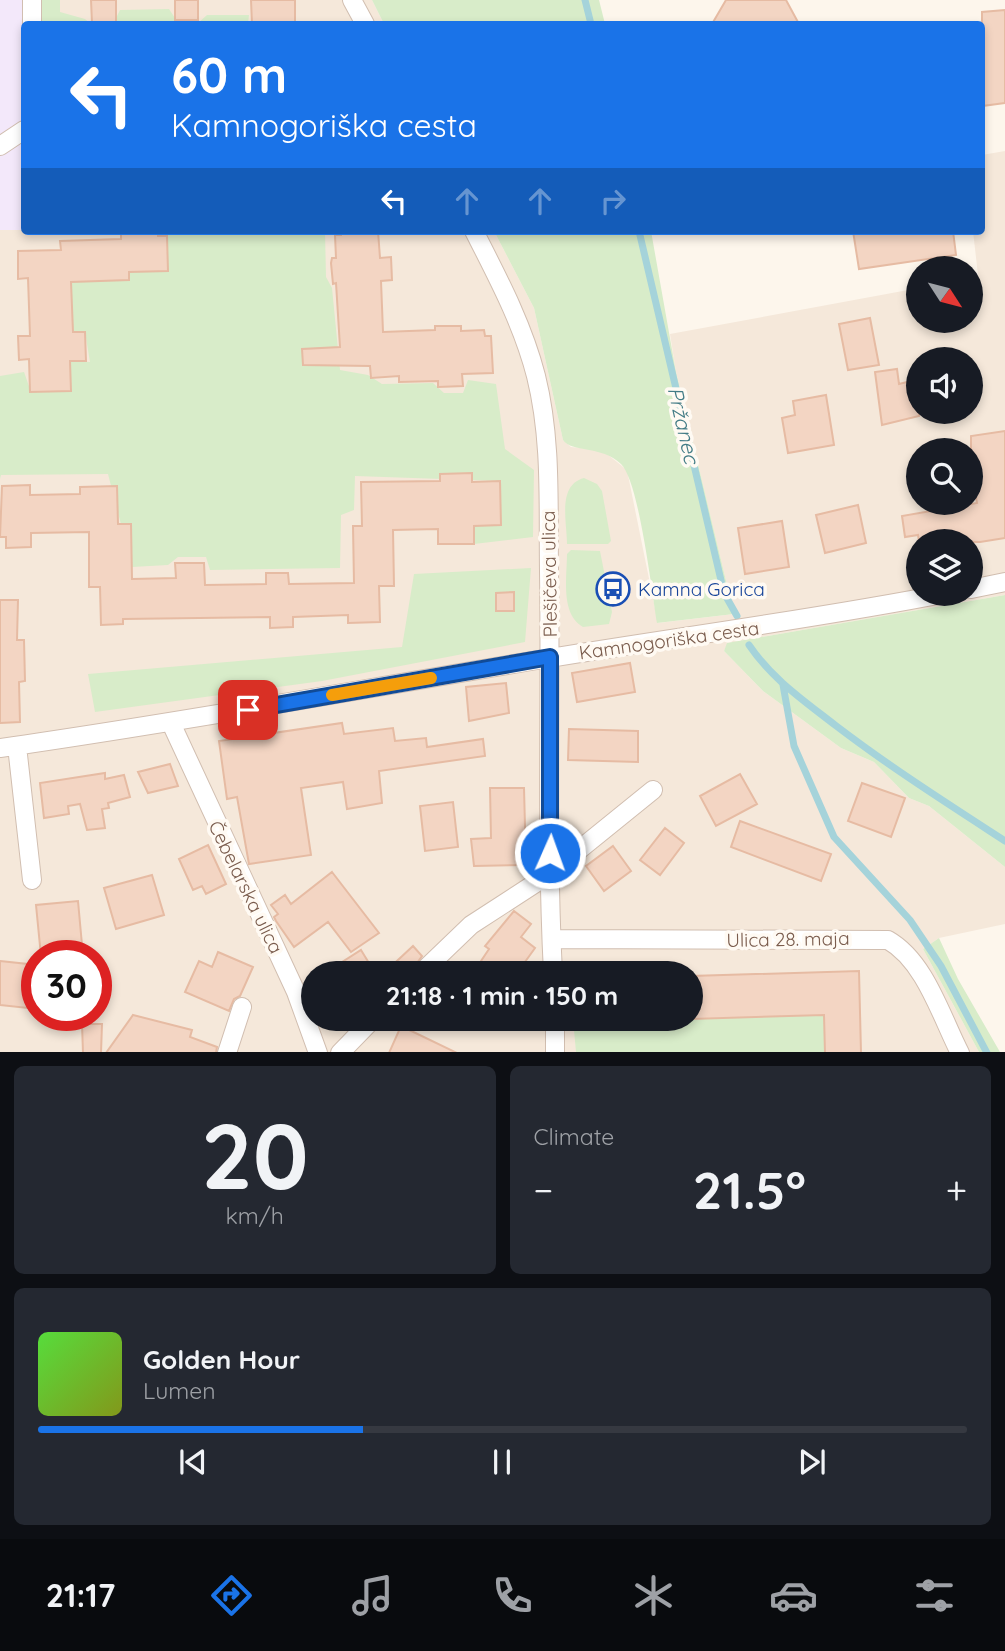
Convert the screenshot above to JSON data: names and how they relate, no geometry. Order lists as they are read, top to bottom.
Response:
{
  "streets": {
    "street": [
      "Plešičeva ulica",
      "Kamnogoriška cesta",
      "Čebelarska ulica",
      "Ulica 28. maja"
    ]
  },
  "crossings": [
    ["Plešičeva ulica", "Kamnogoriška cesta"],
    ["Plešičeva ulica", "Ulica 28. maja"],
    ["Kamnogoriška cesta", "Čebelarska ulica"]
  ],
  "water": ["Pržanec"],
  "places": {
    "bus stop": ["Kamna Gorica"]
  },
  "north": "bottom right",
  "page": {
    "turn": ["60 m", "Kamnogoriška cesta"],
    "limit": "30",
    "trip": "21:18 · 1 min · 150 m",
    "tile": [
      ["20", "km/h"],
      "Climate"
    ],
    "heat": ["−", "21.5°", "+"],
    "song": ["Golden Hour", "Lumen"],
    "tabs": "21:17"
  }
}
